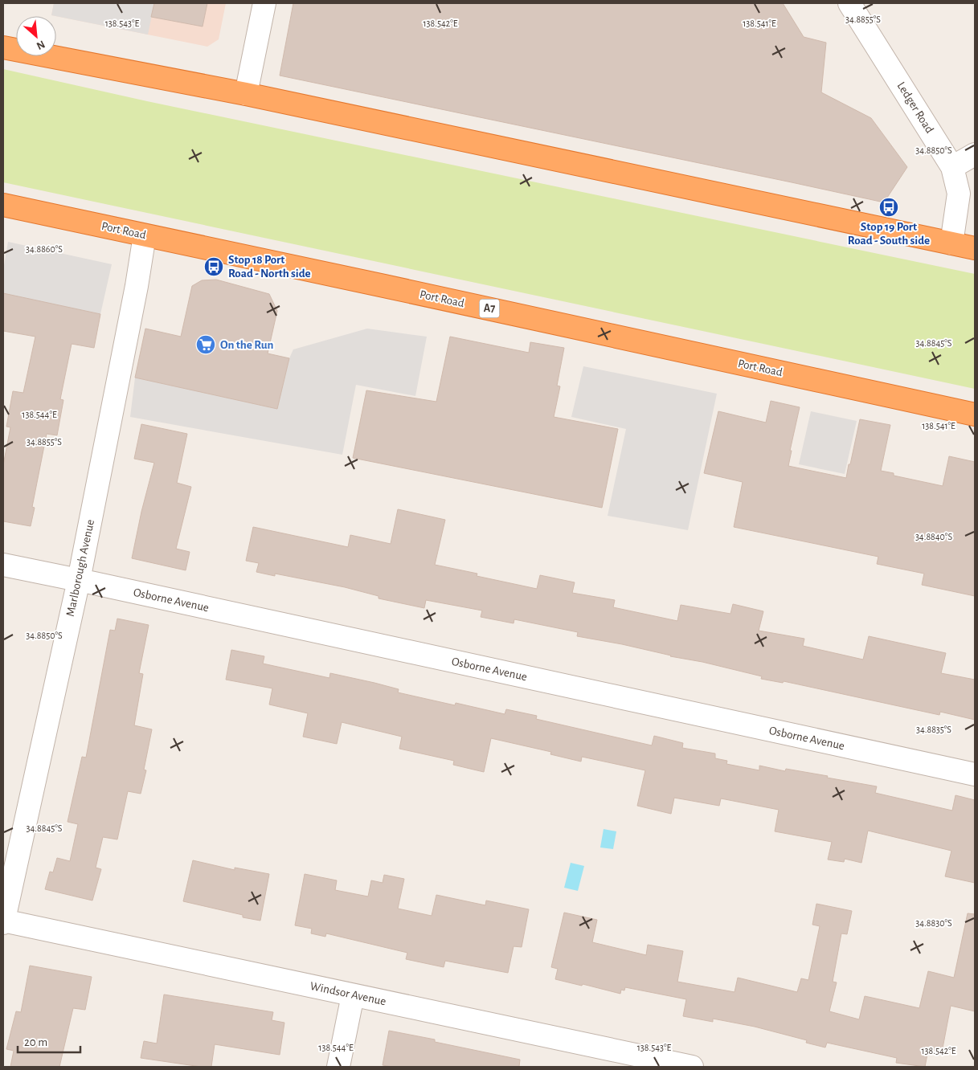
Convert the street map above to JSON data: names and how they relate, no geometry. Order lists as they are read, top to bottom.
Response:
{
  "streets": {
    "highway": ["Port Road", "A7"],
    "street": [
      "Ledger Road",
      "Marlborough Avenue",
      "Osborne Avenue",
      "Windsor Avenue"
    ]
  },
  "crossings": [
    ["Port Road", "Marlborough Avenue"],
    ["Marlborough Avenue", "Osborne Avenue"],
    ["Marlborough Avenue", "Windsor Avenue"]
  ],
  "places": {
    "bus stop": ["Stop 19 Port Road - South side", "Stop 18 Port Road - North side"],
    "supermarket": ["On the Run"]
  },
  "scale_bar": "20 m",
  "north": "bottom right",
  "coordinates": [
    "34.8855°S",
    "138.543°E",
    "138.542°E",
    "138.541°E",
    "34.8850°S",
    "34.8860°S",
    "34.8845°S",
    "138.544°E",
    "34.8840°S",
    "34.8835°S",
    "34.8830°S"
  ]
}
